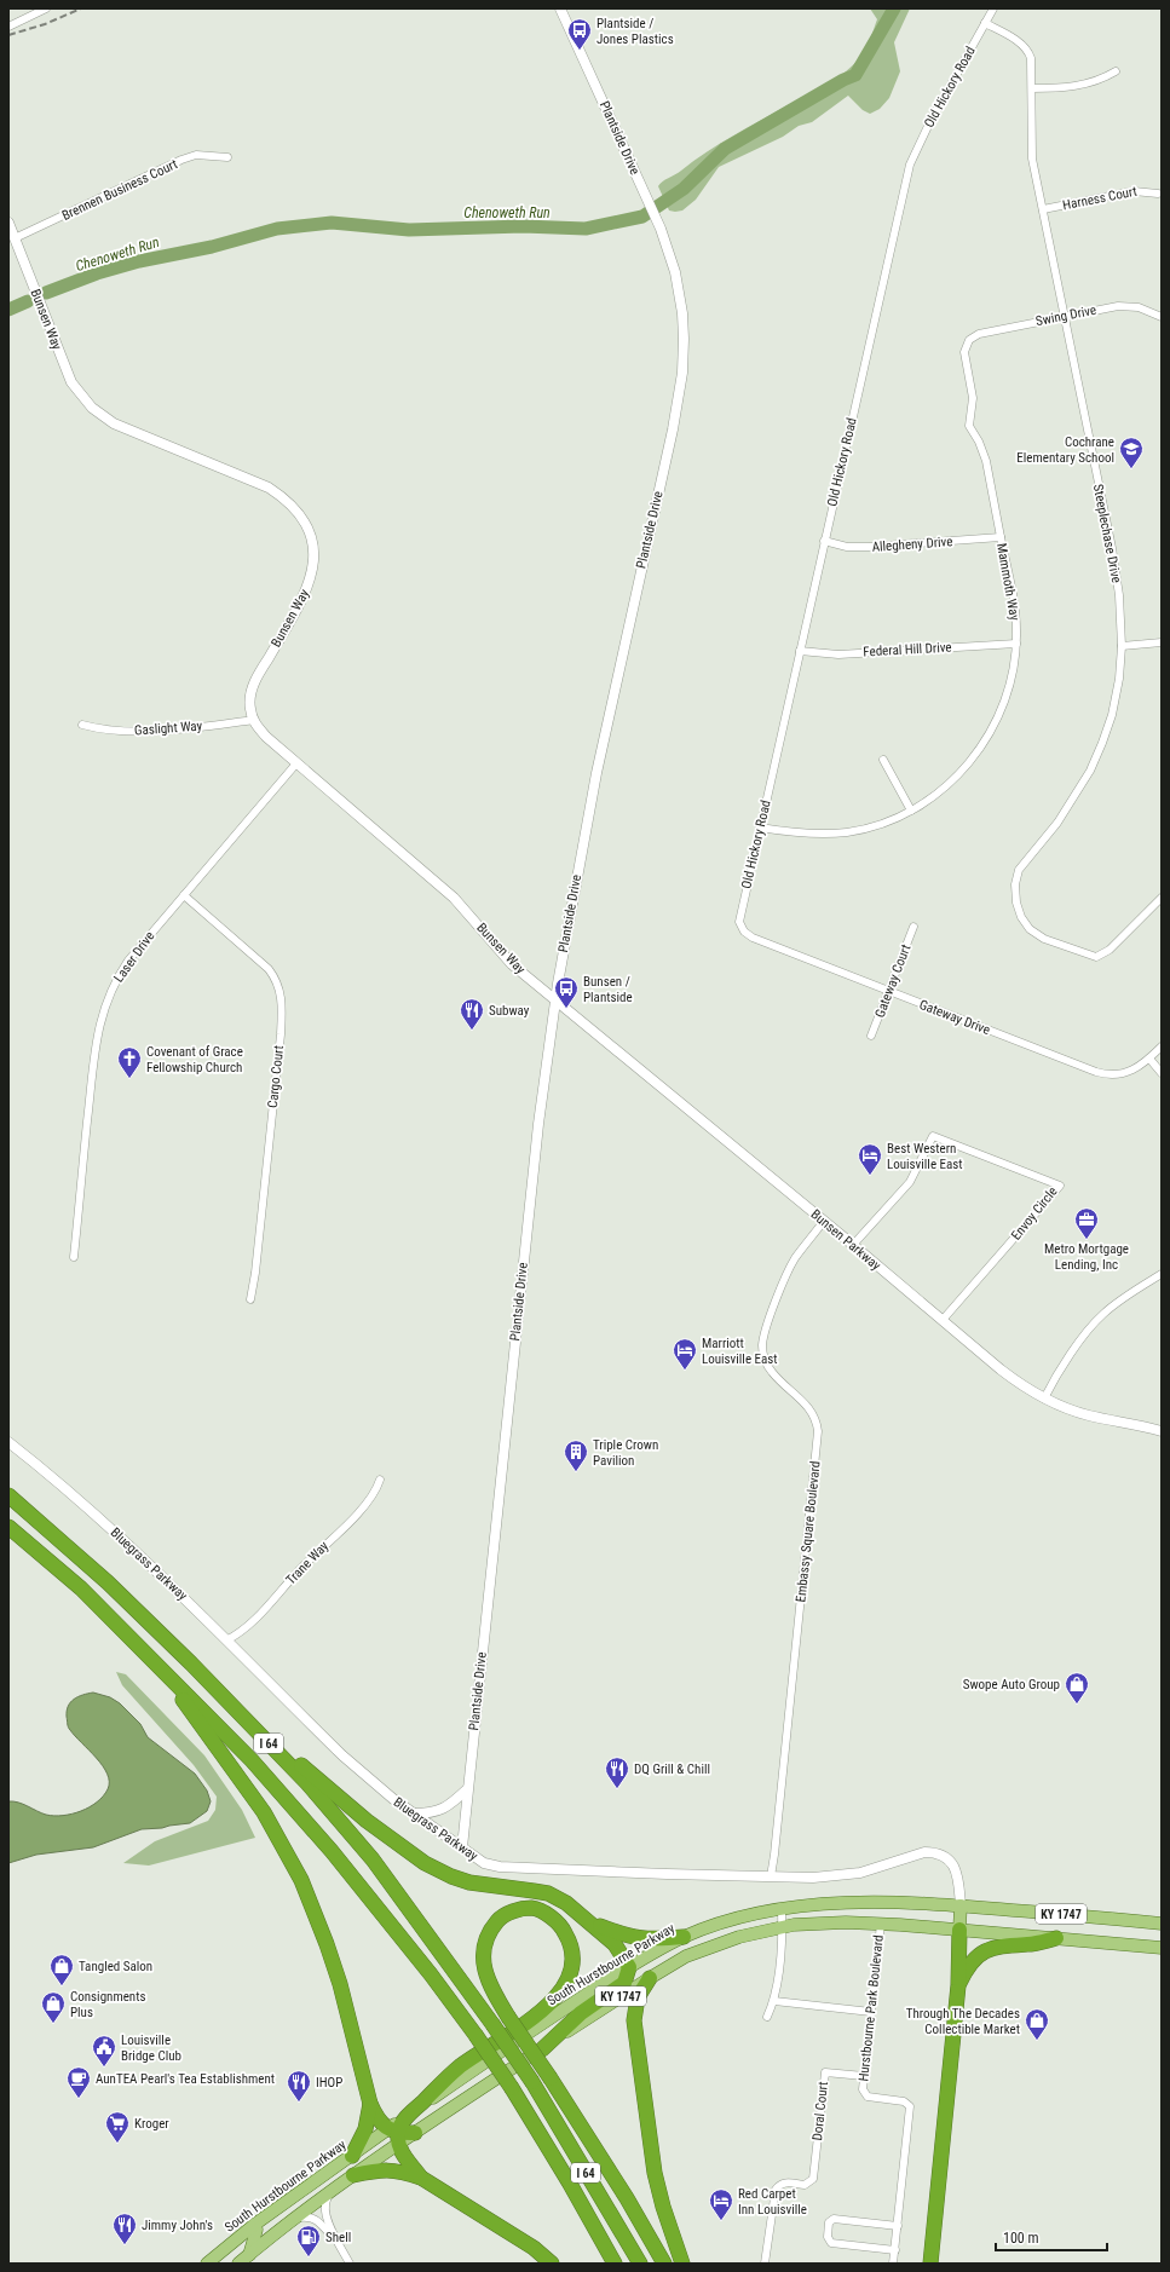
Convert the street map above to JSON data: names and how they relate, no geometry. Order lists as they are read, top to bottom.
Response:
{
  "streets": {
    "highway": ["I 64"],
    "main road": ["KY 1747", "South Hurstbourne Parkway"],
    "street": [
      "Old Hickory Road",
      "Plantside Drive",
      "Brennen Business Court",
      "Harness Court",
      "Swing Drive",
      "Bunsen Way",
      "Steeplechase Drive",
      "Allegheny Drive",
      "Mammoth Way",
      "Federal Hill Drive",
      "Gaslight Way",
      "Laser Drive",
      "Gateway Court",
      "Gateway Drive",
      "Cargo Court",
      "Envoy Circle",
      "Bunsen Parkway",
      "Embassy Square Boulevard",
      "Trane Way",
      "Bluegrass Parkway",
      "Hurstbourne Park Boulevard",
      "Doral Court"
    ]
  },
  "crossings": [
    ["Old Hickory Road", "Steeplechase Drive"],
    ["Old Hickory Road", "Allegheny Drive"],
    ["Old Hickory Road", "Mammoth Way"],
    ["Old Hickory Road", "Federal Hill Drive"],
    ["Old Hickory Road", "Gateway Drive"],
    ["Plantside Drive", "Bunsen Way"],
    ["Plantside Drive", "Bunsen Parkway"],
    ["Plantside Drive", "Bluegrass Parkway"],
    ["Brennen Business Court", "Bunsen Way"],
    ["Harness Court", "Steeplechase Drive"],
    ["Swing Drive", "Steeplechase Drive"],
    ["Swing Drive", "Mammoth Way"],
    ["Bunsen Way", "Gaslight Way"],
    ["Bunsen Way", "Laser Drive"],
    ["Bunsen Way", "Bunsen Parkway"],
    ["Allegheny Drive", "Mammoth Way"],
    ["Mammoth Way", "Federal Hill Drive"],
    ["Laser Drive", "Cargo Court"],
    ["Gateway Court", "Gateway Drive"],
    ["Envoy Circle", "Bunsen Parkway"],
    ["Bunsen Parkway", "Embassy Square Boulevard"],
    ["Embassy Square Boulevard", "Bluegrass Parkway"],
    ["Trane Way", "Bluegrass Parkway"],
    ["Bluegrass Parkway", "South Hurstbourne Parkway"],
    ["KY 1747", "Hurstbourne Park Boulevard"],
    ["Hurstbourne Park Boulevard", "Doral Court"]
  ],
  "water": ["Chenoweth Run"],
  "places": {
    "bus stop": ["Plantside / Jones Plastics", "Bunsen / Plantside"],
    "school or university": ["Cochrane Elementary School"],
    "restaurant": [
      "Subway",
      "DQ Grill & Chill",
      "IHOP",
      "Jimmy John's"
    ],
    "church": ["Covenant of Grace Fellowship Church"],
    "hotel": ["Best Western Louisville East", "Marriott Louisville East", "Red Carpet Inn Louisville"],
    "office": ["Metro Mortgage Lending, Inc"],
    "building": ["Triple Crown Pavilion"],
    "shop": [
      "Swope Auto Group",
      "Tangled Salon",
      "Consignments Plus",
      "Through The Decades Collectible Market"
    ],
    "public building": ["Louisville Bridge Club"],
    "cafe": ["AunTEA Pearl's Tea Establishment"],
    "supermarket": ["Kroger"],
    "fuel station": ["Shell"]
  },
  "scale_bar": "100 m"
}
